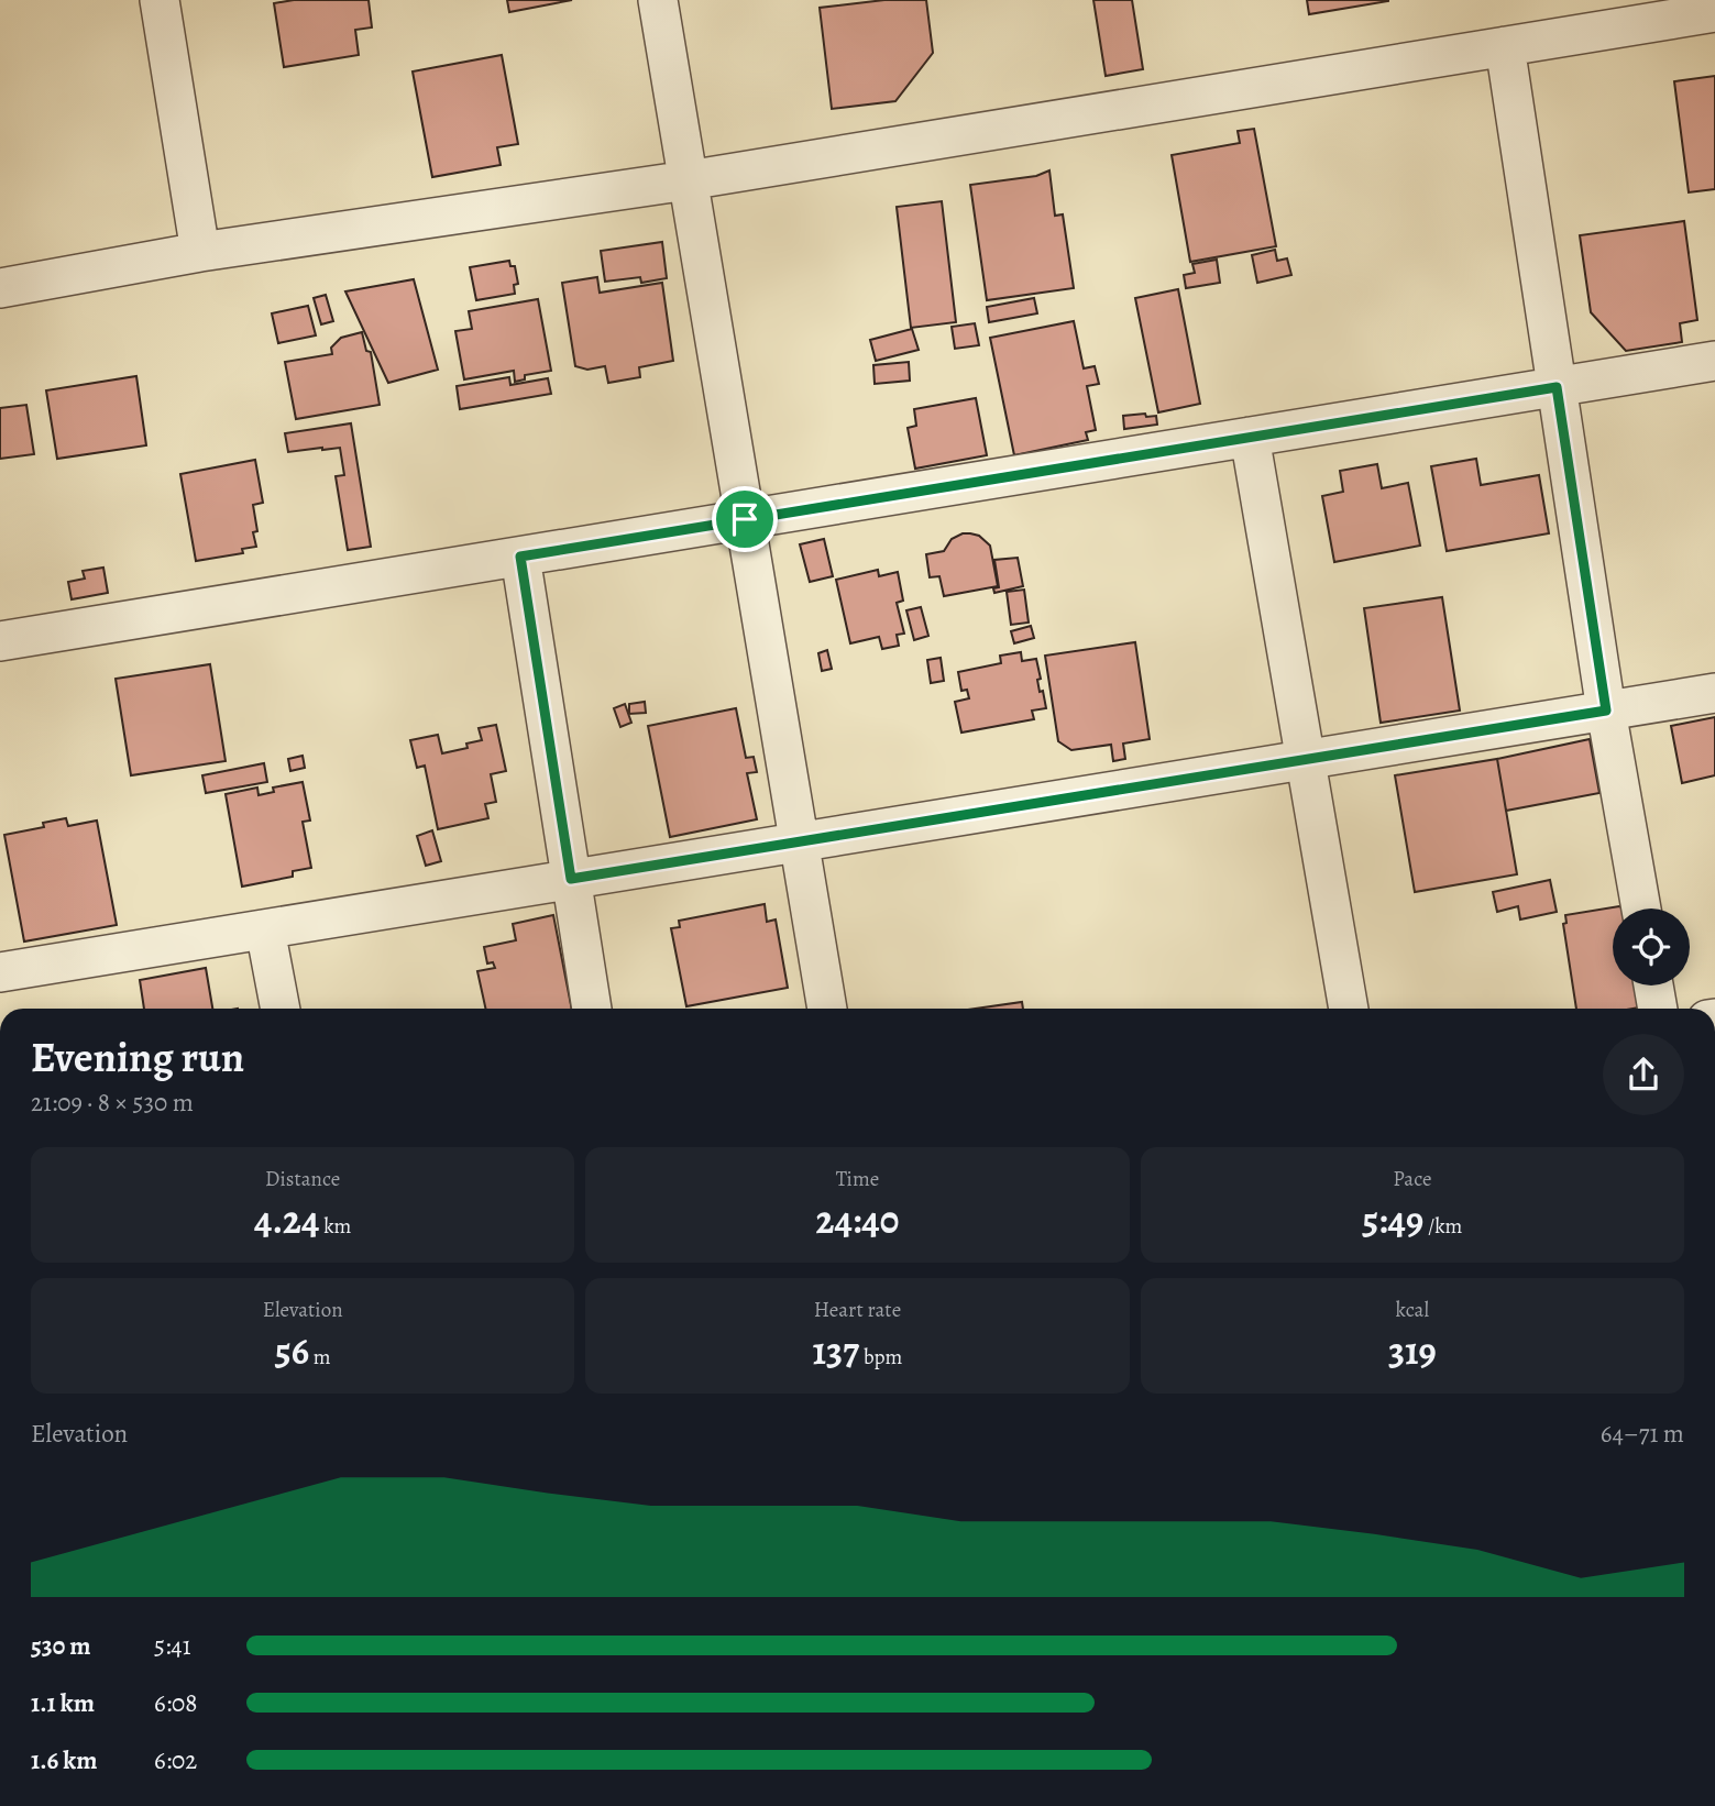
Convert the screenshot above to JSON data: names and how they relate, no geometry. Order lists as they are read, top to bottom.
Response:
{
  "page": {
    "heading": ["Evening run", "21:09 · 8 × 530 m"],
    "stats": [
      ["Distance", "4.24 km"],
      ["Time", "24:40"],
      ["Pace", "5:49 /km"],
      ["Elevation", "56 m"],
      ["Heart rate", "137 bpm"],
      ["kcal", "319"]
    ],
    "chart": ["Elevation", "64–71 m"],
    "list": [
      {
        "name": "530 m",
        "note": "5:41"
      },
      {
        "name": "1.1 km",
        "note": "6:08"
      },
      {
        "name": "1.6 km",
        "note": "6:02"
      }
    ]
  }
}
